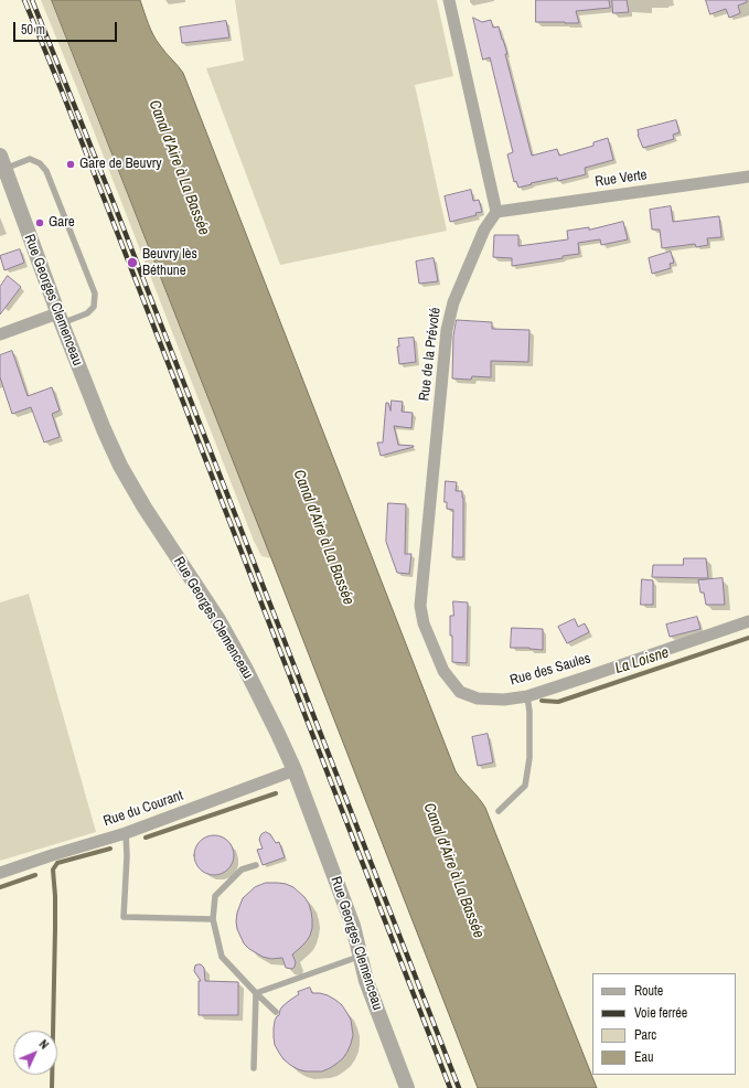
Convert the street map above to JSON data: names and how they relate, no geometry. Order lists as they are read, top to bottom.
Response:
{
  "streets": {
    "street": [
      "Rue Verte",
      "Rue Georges Clemenceau",
      "Rue de la Prévoté",
      "Rue des Saules",
      "Rue du Courant"
    ]
  },
  "crossings": [
    ["Rue Verte", "Rue de la Prévoté"],
    ["Rue Georges Clemenceau", "Rue du Courant"],
    ["Rue de la Prévoté", "Rue des Saules"]
  ],
  "water": ["Canal d'Aire à La Bassée", "La Loisne"],
  "places": ["Gare de Beuvry", "Gare", "Beuvry lès Béthune"],
  "legend": [
    "Route",
    "Voie ferrée",
    "Parc",
    "Eau"
  ],
  "scale_bar": "50 m",
  "north": "top right"
}
